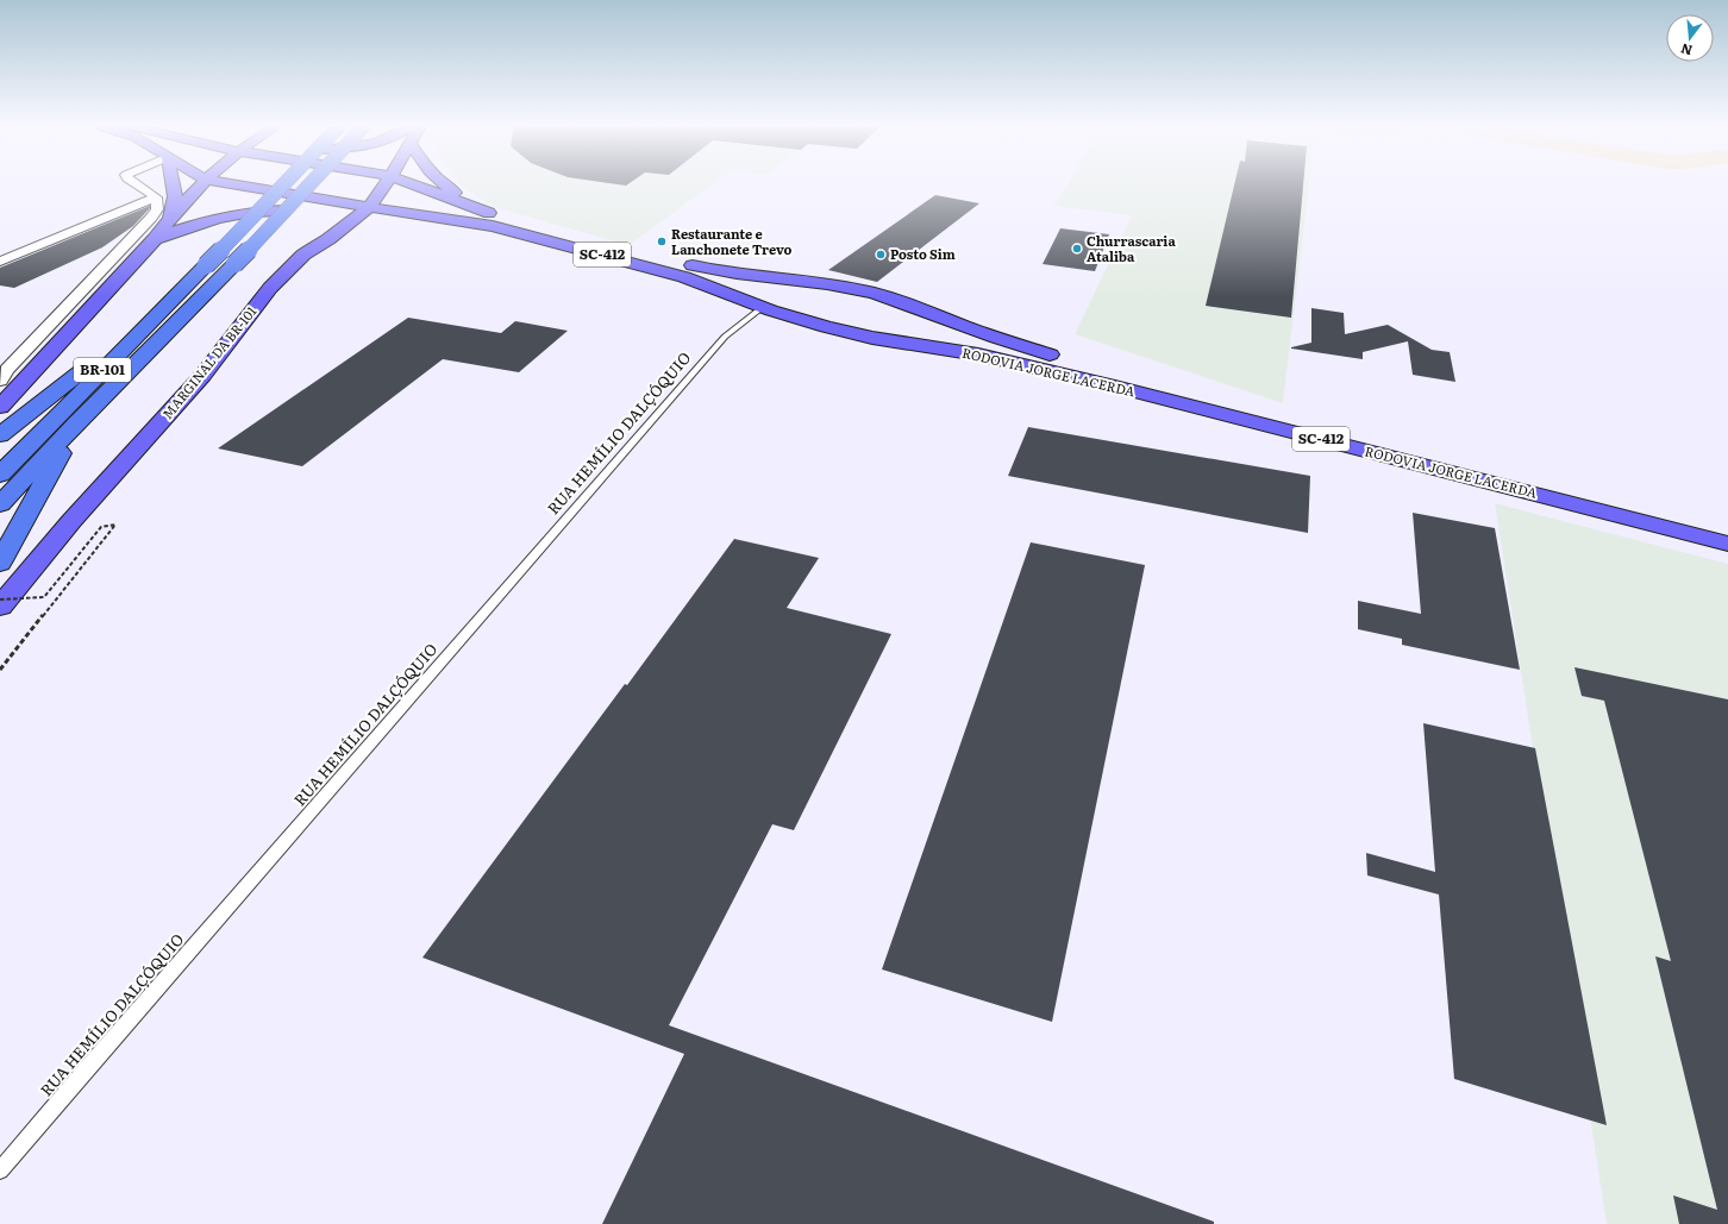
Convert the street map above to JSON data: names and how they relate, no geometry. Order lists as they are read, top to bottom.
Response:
{
  "streets": {
    "highway": ["BR-101"],
    "main road": ["SC-412", "MARGINAL DA BR-101", "RODOVIA JORGE LACERDA"],
    "lane": ["RUA HEMÍLIO DALÇÓQUIO"]
  },
  "crossings": [
    ["MARGINAL DA BR-101", "RODOVIA JORGE LACERDA"],
    ["RODOVIA JORGE LACERDA", "RUA HEMÍLIO DALÇÓQUIO"]
  ],
  "places": ["Restaurante e Lanchonete Trevo", "Churrascaria Ataliba", "Posto Sim"],
  "north": "bottom"
}
